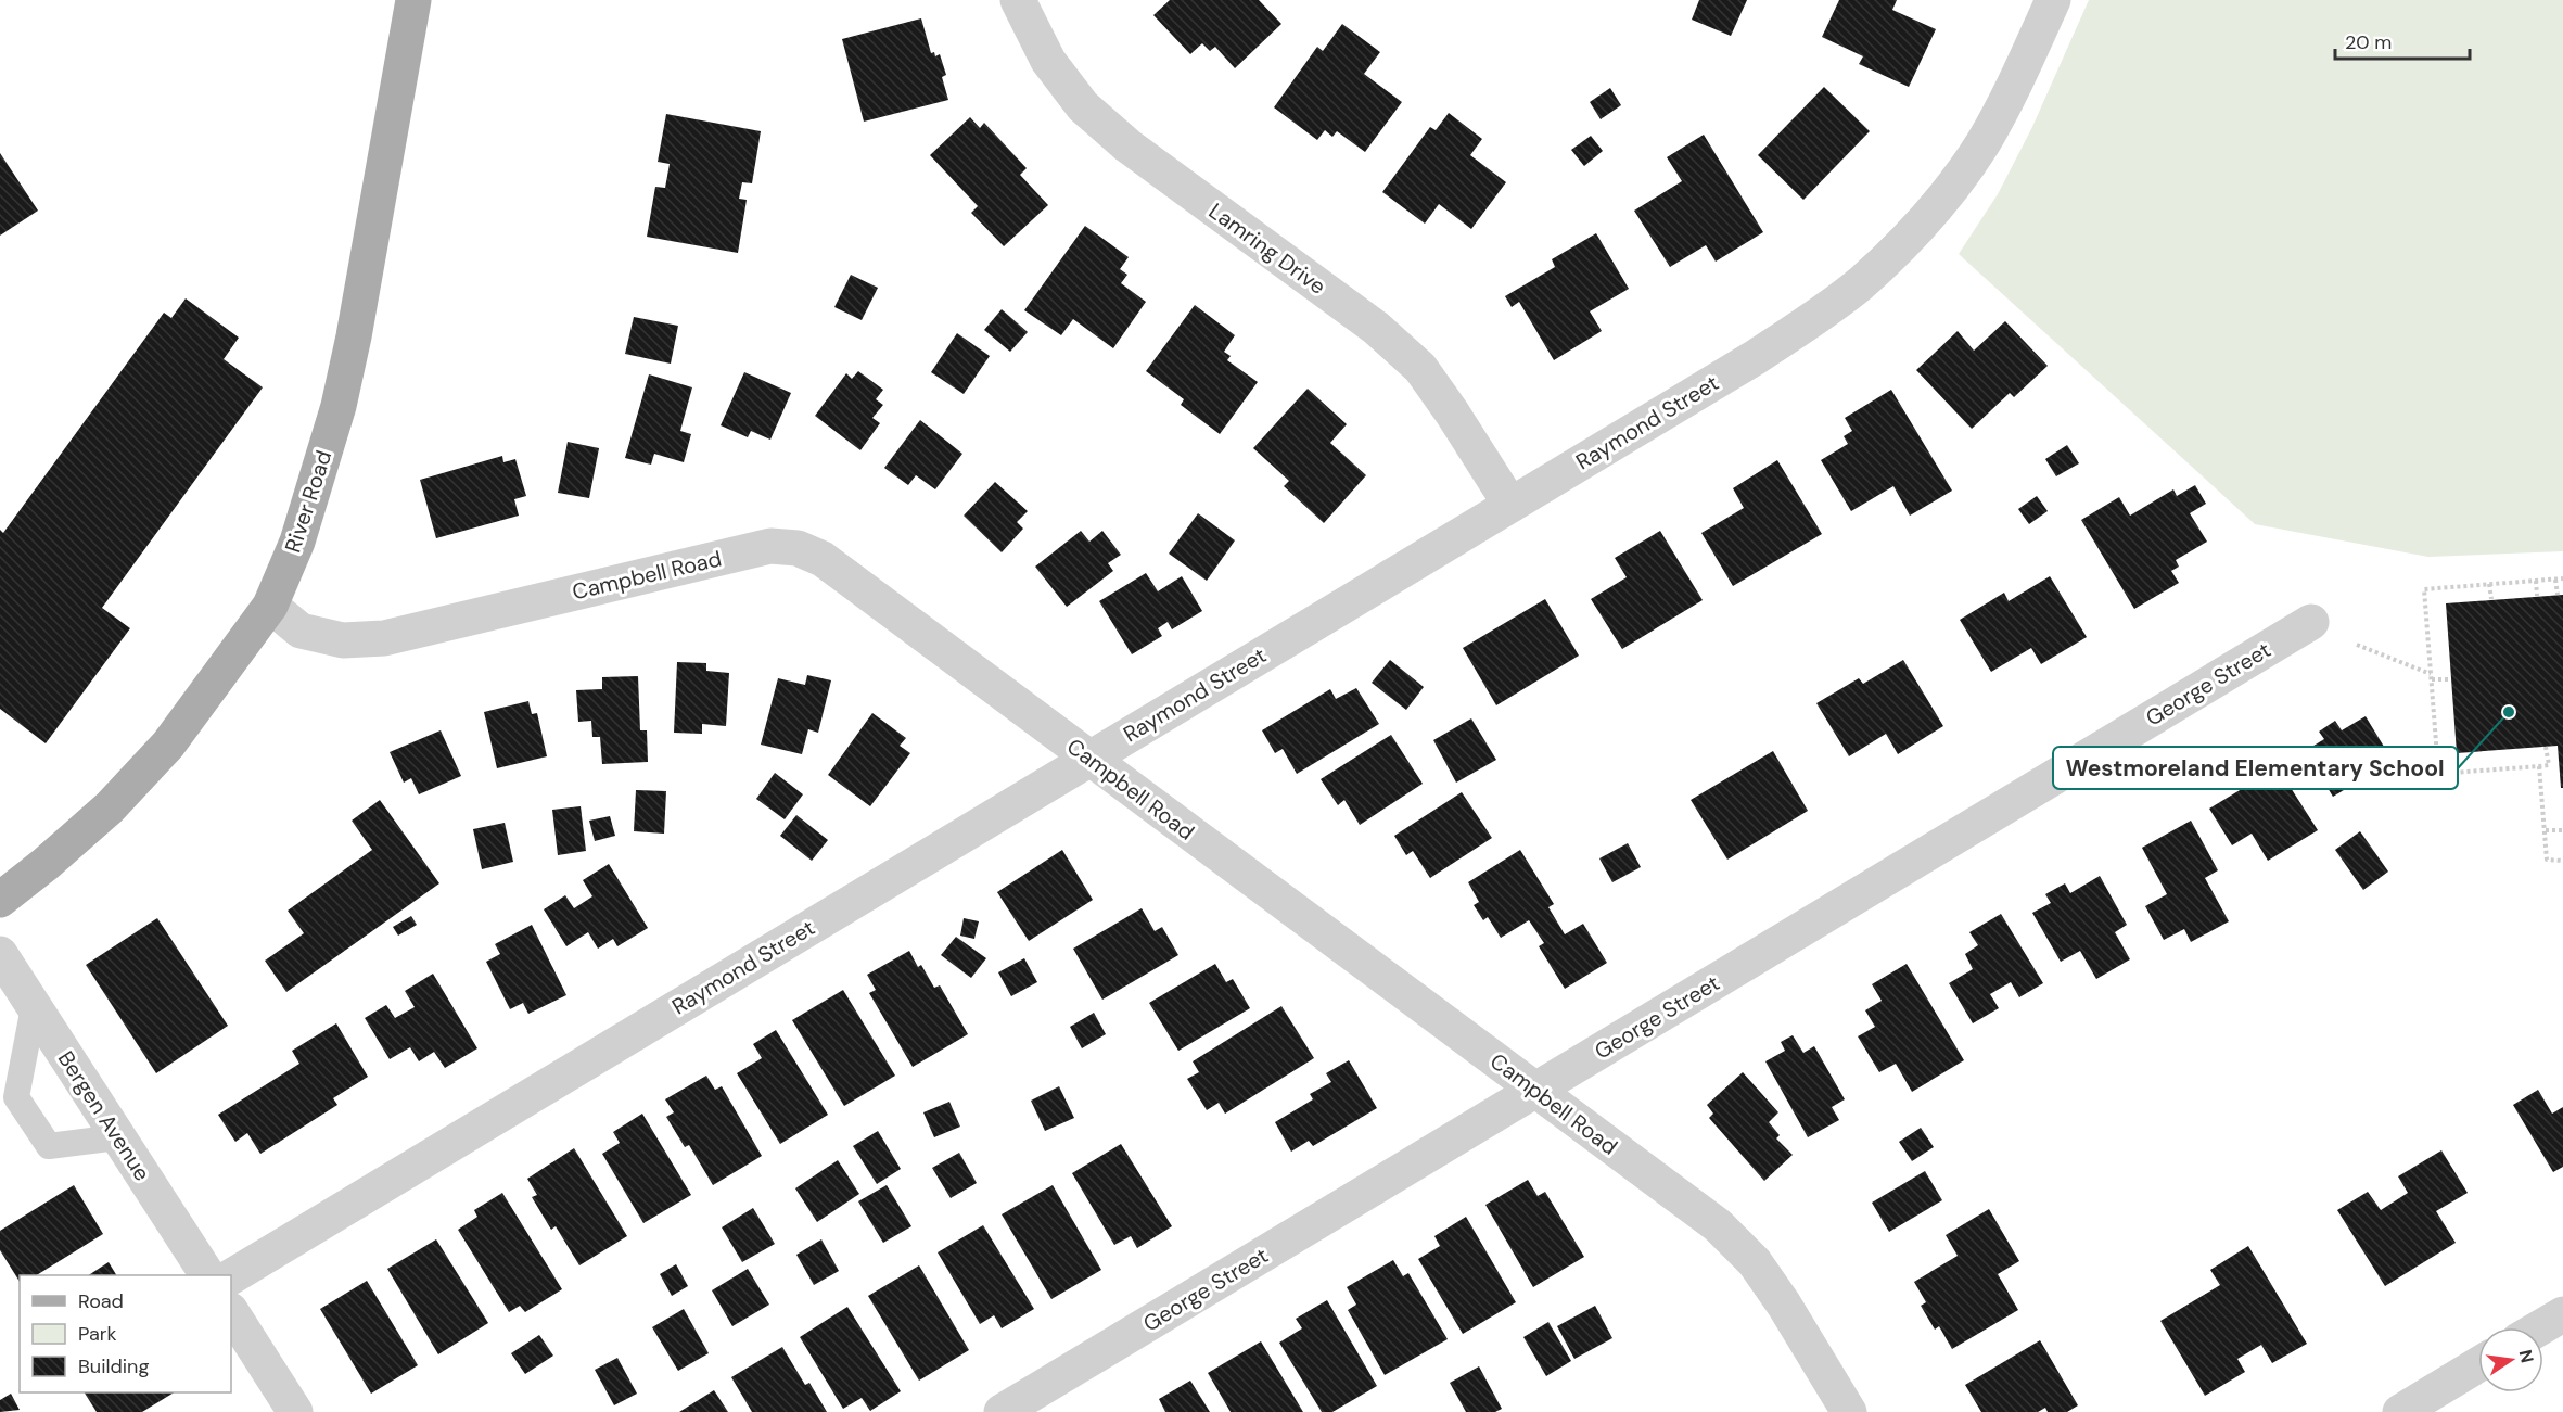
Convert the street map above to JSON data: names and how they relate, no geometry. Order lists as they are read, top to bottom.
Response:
{
  "streets": {
    "main road": ["River Road"],
    "street": [
      "Lamring Drive",
      "Raymond Street",
      "Campbell Road",
      "George Street",
      "Bergen Avenue"
    ]
  },
  "crossings": [
    ["Lamring Drive", "Raymond Street"],
    ["Raymond Street", "Campbell Road"],
    ["River Road", "Campbell Road"],
    ["Campbell Road", "George Street"]
  ],
  "places": ["Westmoreland Elementary School"],
  "legend": ["Road", "Park", "Building"],
  "scale_bar": "20 m",
  "north": "right"
}
